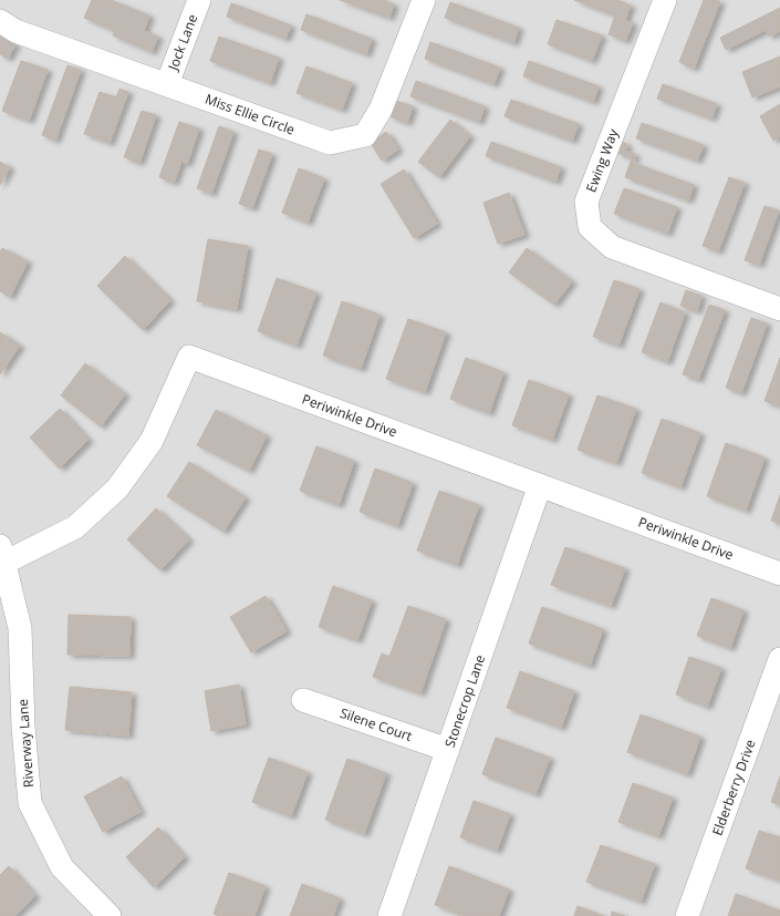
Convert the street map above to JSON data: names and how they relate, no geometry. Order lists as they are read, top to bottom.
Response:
{
  "streets": {
    "street": [
      "Jock Lane",
      "Miss Ellie Circle",
      "Ewing Way",
      "Periwinkle Drive",
      "Stonecrop Lane",
      "Silene Court",
      "Riverway Lane",
      "Elderberry Drive"
    ]
  },
  "crossings": [
    ["Jock Lane", "Miss Ellie Circle"],
    ["Periwinkle Drive", "Stonecrop Lane"],
    ["Periwinkle Drive", "Riverway Lane"],
    ["Stonecrop Lane", "Silene Court"]
  ]
}
